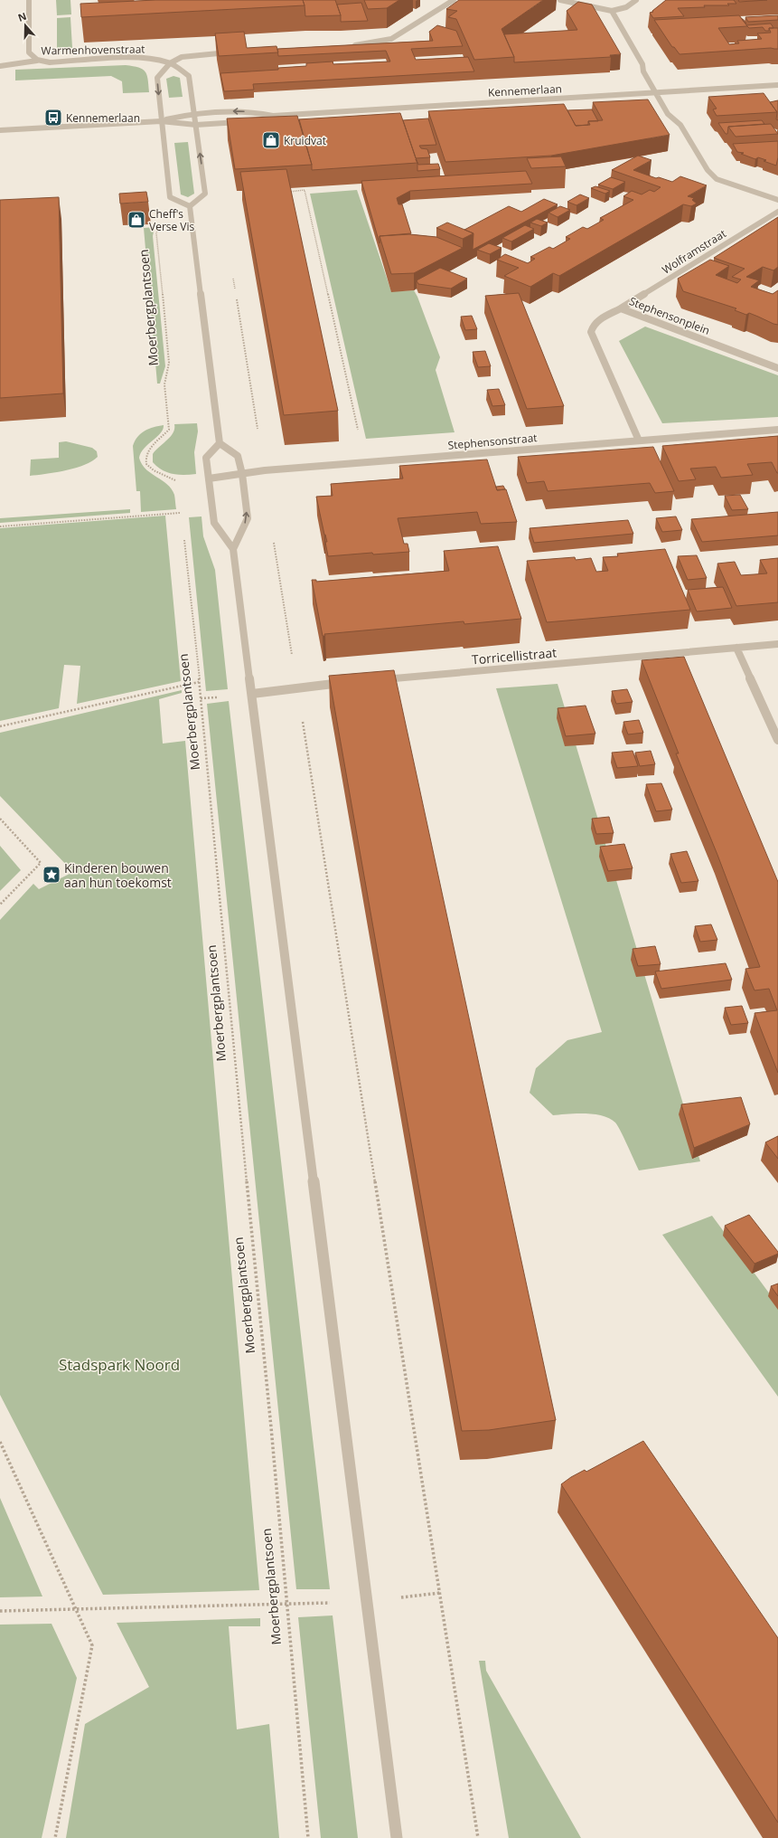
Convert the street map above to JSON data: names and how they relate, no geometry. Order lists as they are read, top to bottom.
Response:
{
  "streets": {
    "street": [
      "Warmenhovenstraat",
      "Kennemerlaan",
      "Wolframstraat",
      "Stephensonplein",
      "Stephensonstraat",
      "Torricellistraat"
    ],
    "path": ["Moerbergplantsoen"]
  },
  "crossings": [
    ["Wolframstraat", "Stephensonplein"],
    ["Stephensonplein", "Stephensonstraat"]
  ],
  "parks": ["Stadspark Noord"],
  "places": {
    "bus stop": ["Kennemerlaan"],
    "shop": ["Kruidvat", "Cheff's Verse Vis"],
    "place": ["Kinderen bouwen aan hun toekomst"]
  },
  "north": "top"
}
